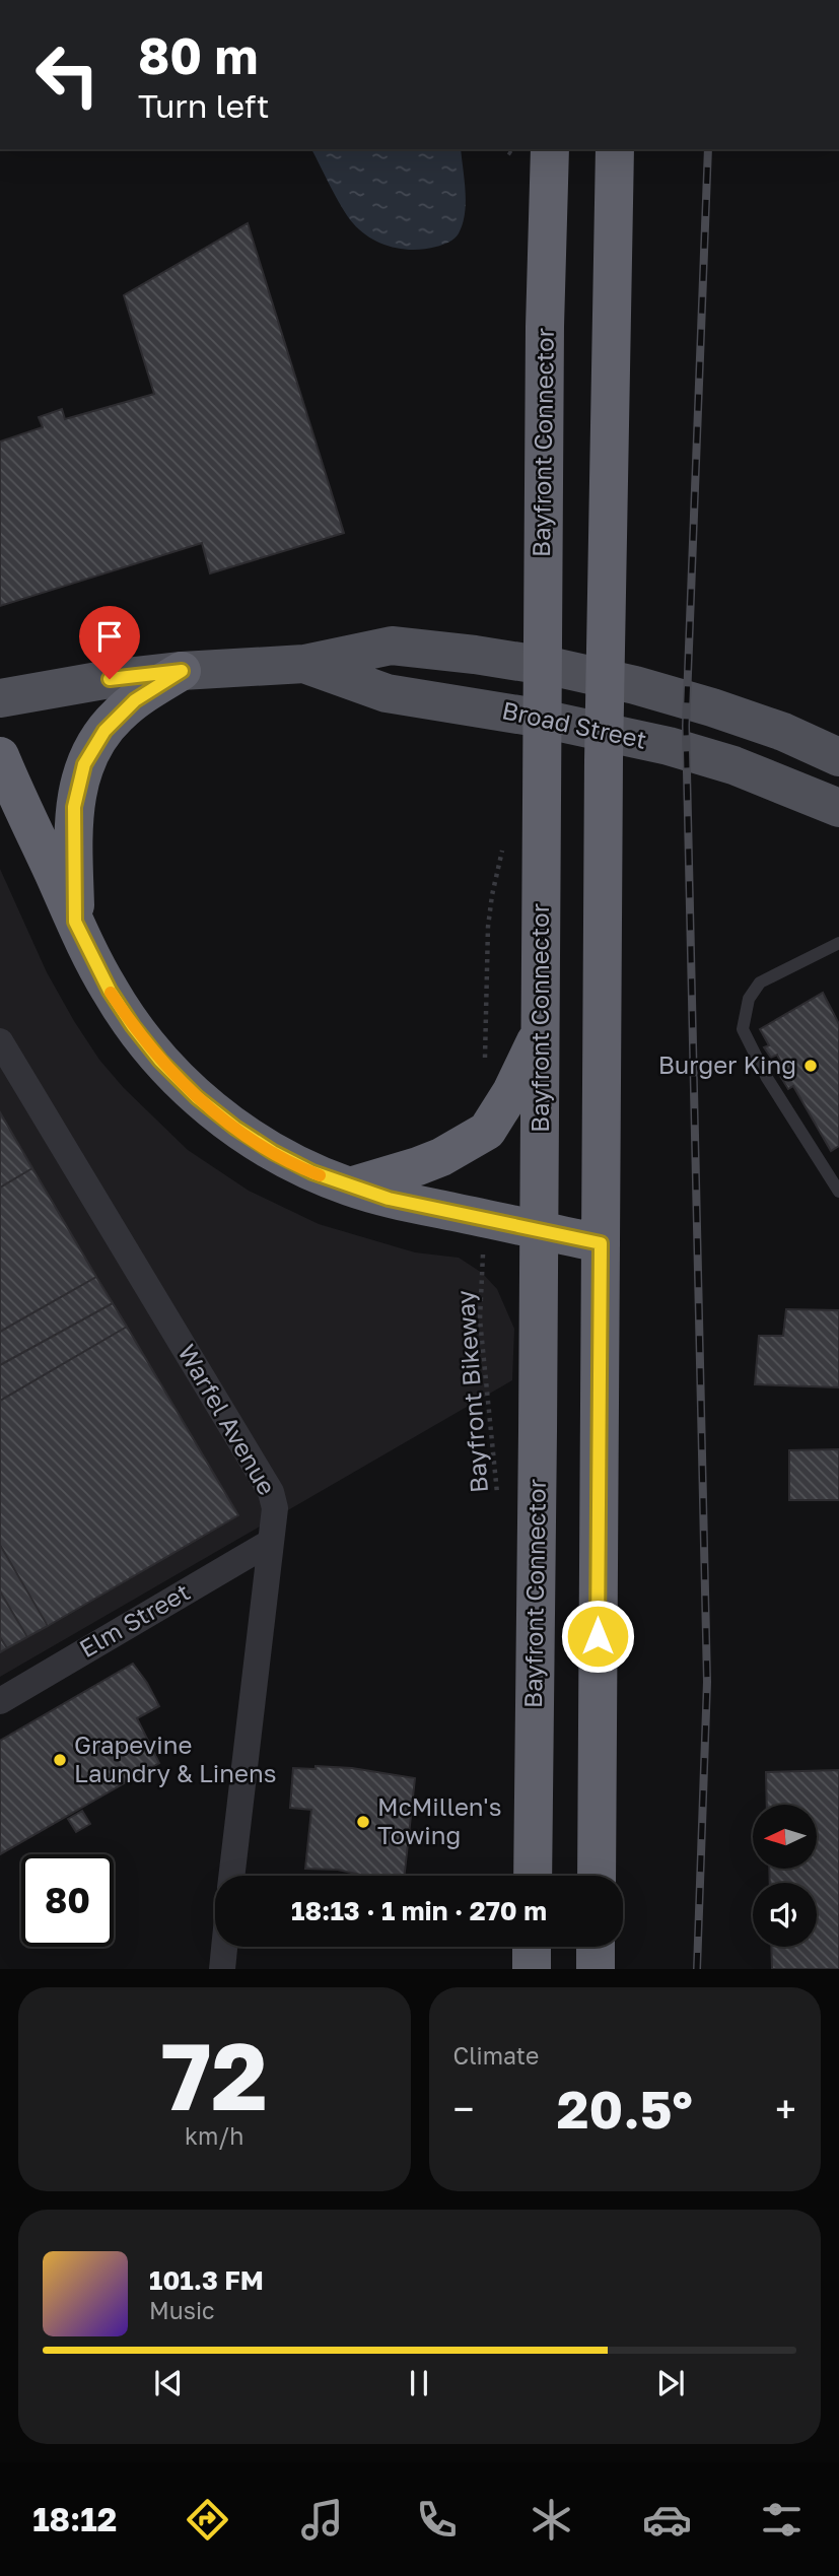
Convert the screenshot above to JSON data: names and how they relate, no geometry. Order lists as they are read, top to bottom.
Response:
{
  "streets": {
    "highway": ["Bayfront Connector"],
    "main road": ["Broad Street"],
    "street": ["Warfel Avenue", "Elm Street"],
    "path": ["Bayfront Bikeway"]
  },
  "crossings": [
    ["Warfel Avenue", "Elm Street"]
  ],
  "places": ["Burger King", "Grapevine Laundry & Linens", "McMillen's Towing"],
  "north": "left",
  "page": {
    "turn": ["80 m", "Turn left"],
    "limit": "80",
    "trip": "18:13 · 1 min · 270 m",
    "tile": [
      ["72", "km/h"],
      "Climate"
    ],
    "heat": ["−", "20.5°", "+"],
    "song": ["101.3 FM", "Music"],
    "tabs": "18:12"
  }
}
